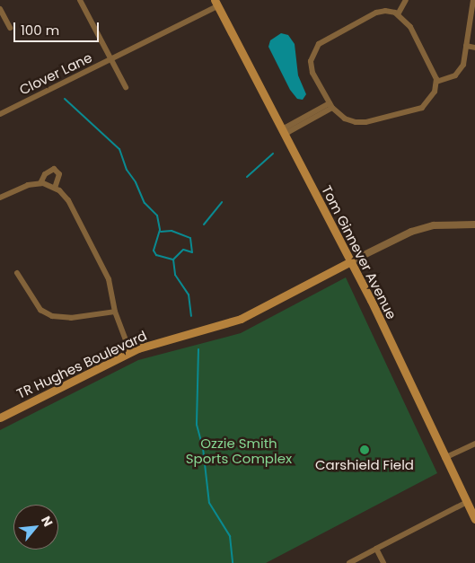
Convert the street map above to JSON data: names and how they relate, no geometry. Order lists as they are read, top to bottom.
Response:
{
  "streets": {
    "main road": ["Tom Ginnever Avenue", "TR Hughes Boulevard"],
    "street": ["Clover Lane"]
  },
  "crossings": [
    ["Clover Lane", "Tom Ginnever Avenue"],
    ["Tom Ginnever Avenue", "TR Hughes Boulevard"]
  ],
  "parks": ["Ozzie Smith Sports Complex"],
  "places": ["Carshield Field"],
  "scale_bar": "100 m",
  "north": "top right"
}
